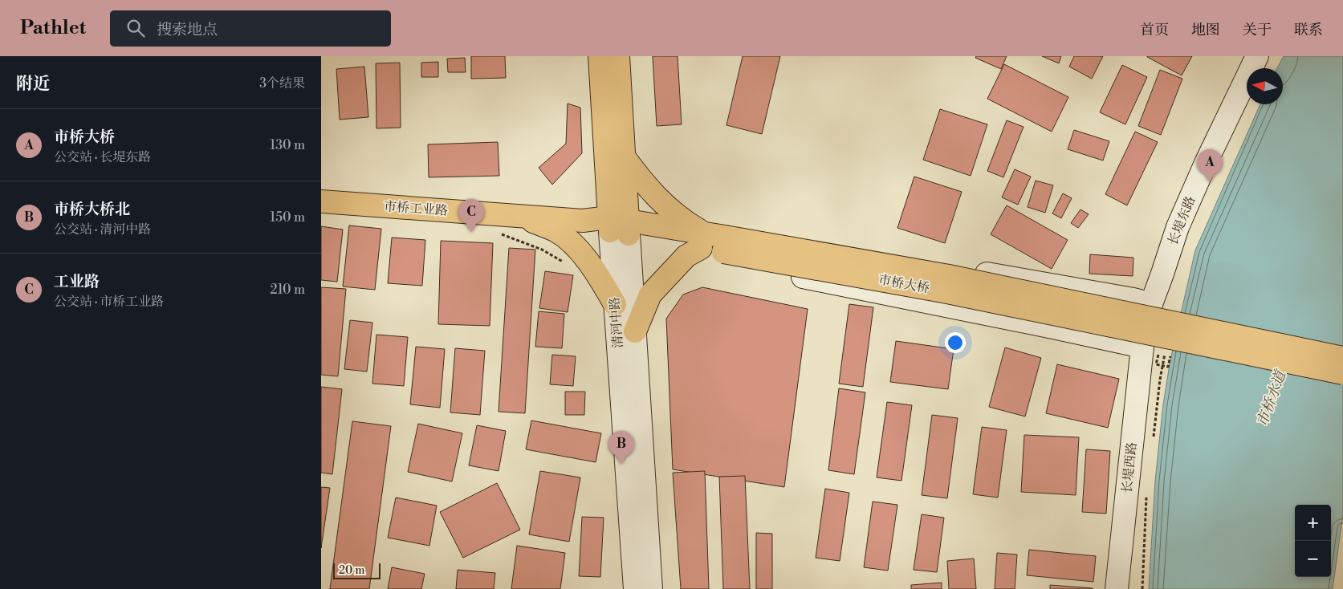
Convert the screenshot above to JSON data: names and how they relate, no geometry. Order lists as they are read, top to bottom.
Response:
{
  "streets": {
    "main road": ["市桥工业路", "市桥大桥", "清河中路"],
    "street": ["长堤东路", "长堤西路"]
  },
  "crossings": [
    ["市桥工业路", "市桥大桥"],
    ["市桥工业路", "清河中路"],
    ["长堤东路", "长堤西路"]
  ],
  "water": ["市桥水道"],
  "scale_bar": "20 m",
  "north": "left",
  "page": {
    "header": "Pathlet",
    "search": "搜索地点",
    "nav": [
      "首页",
      "地图",
      "关于",
      "联系"
    ],
    "heading": ["附近", "3个结果"],
    "list": [
      {
        "mark": "A",
        "name": "市桥大桥",
        "note": "公交站 · 长堤东路",
        "value": "130 m"
      },
      {
        "mark": "B",
        "name": "市桥大桥北",
        "note": "公交站 · 清河中路",
        "value": "150 m"
      },
      {
        "mark": "C",
        "name": "工业路",
        "note": "公交站 · 市桥工业路",
        "value": "210 m"
      }
    ],
    "pins": ["A", "C", "B"],
    "map_buttons": ["+", "−"],
    "scale": "20 m"
  }
}
